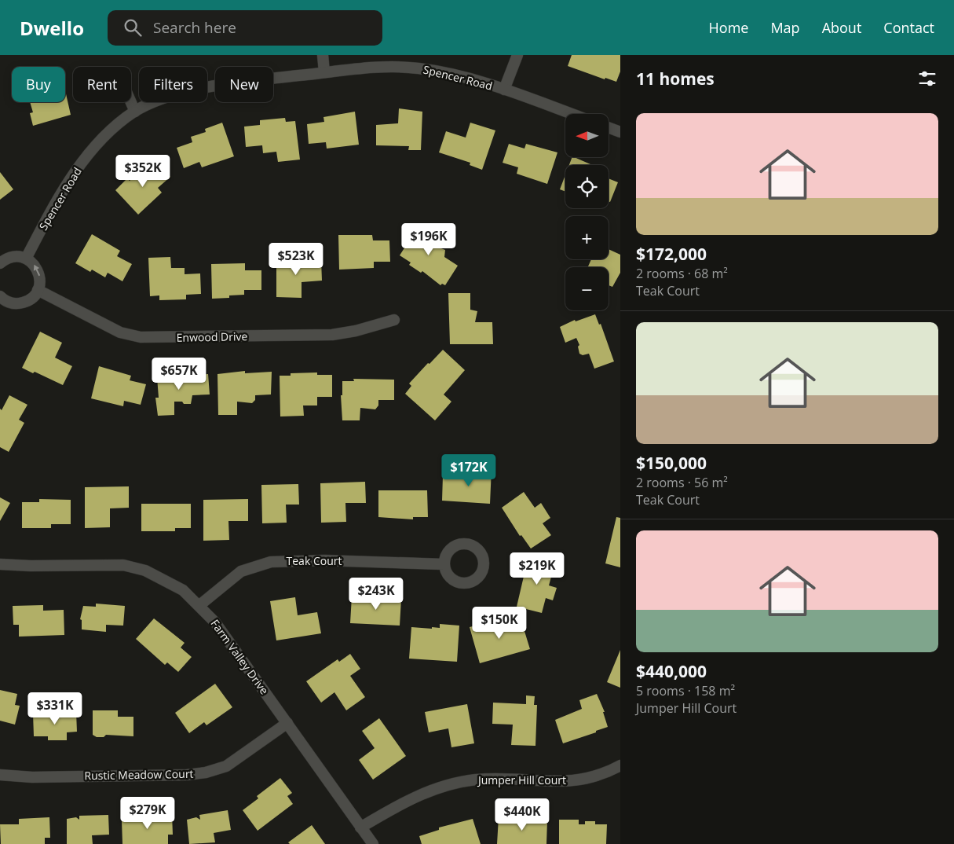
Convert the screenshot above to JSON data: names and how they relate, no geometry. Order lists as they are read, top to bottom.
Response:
{
  "streets": {
    "street": [
      "Spencer Road",
      "Enwood Drive",
      "Teak Court",
      "Farm Valley Drive",
      "Rustic Meadow Court",
      "Jumper Hill Court"
    ]
  },
  "crossings": [
    ["Teak Court", "Farm Valley Drive"],
    ["Farm Valley Drive", "Rustic Meadow Court"],
    ["Farm Valley Drive", "Jumper Hill Court"]
  ],
  "north": "left",
  "page": {
    "header": "Dwello",
    "search": "Search here",
    "nav": [
      "Home",
      "Map",
      "About",
      "Contact"
    ],
    "heading": "11 homes",
    "chip": [
      "Buy",
      "Rent",
      "Filters",
      "New"
    ],
    "list": [
      {
        "name": "$172,000",
        "note": "2 rooms · 68 m² · Teak Court"
      },
      {
        "name": "$150,000",
        "note": "2 rooms · 56 m² · Teak Court"
      },
      {
        "name": "$440,000",
        "note": "5 rooms · 158 m² · Jumper Hill Court"
      }
    ],
    "map_buttons": ["+", "−"],
    "price": [
      "$352K",
      "$196K",
      "$523K",
      "$657K",
      "$172K",
      "$219K",
      "$243K",
      "$150K",
      "$331K",
      "$279K",
      "$440K"
    ]
  }
}
